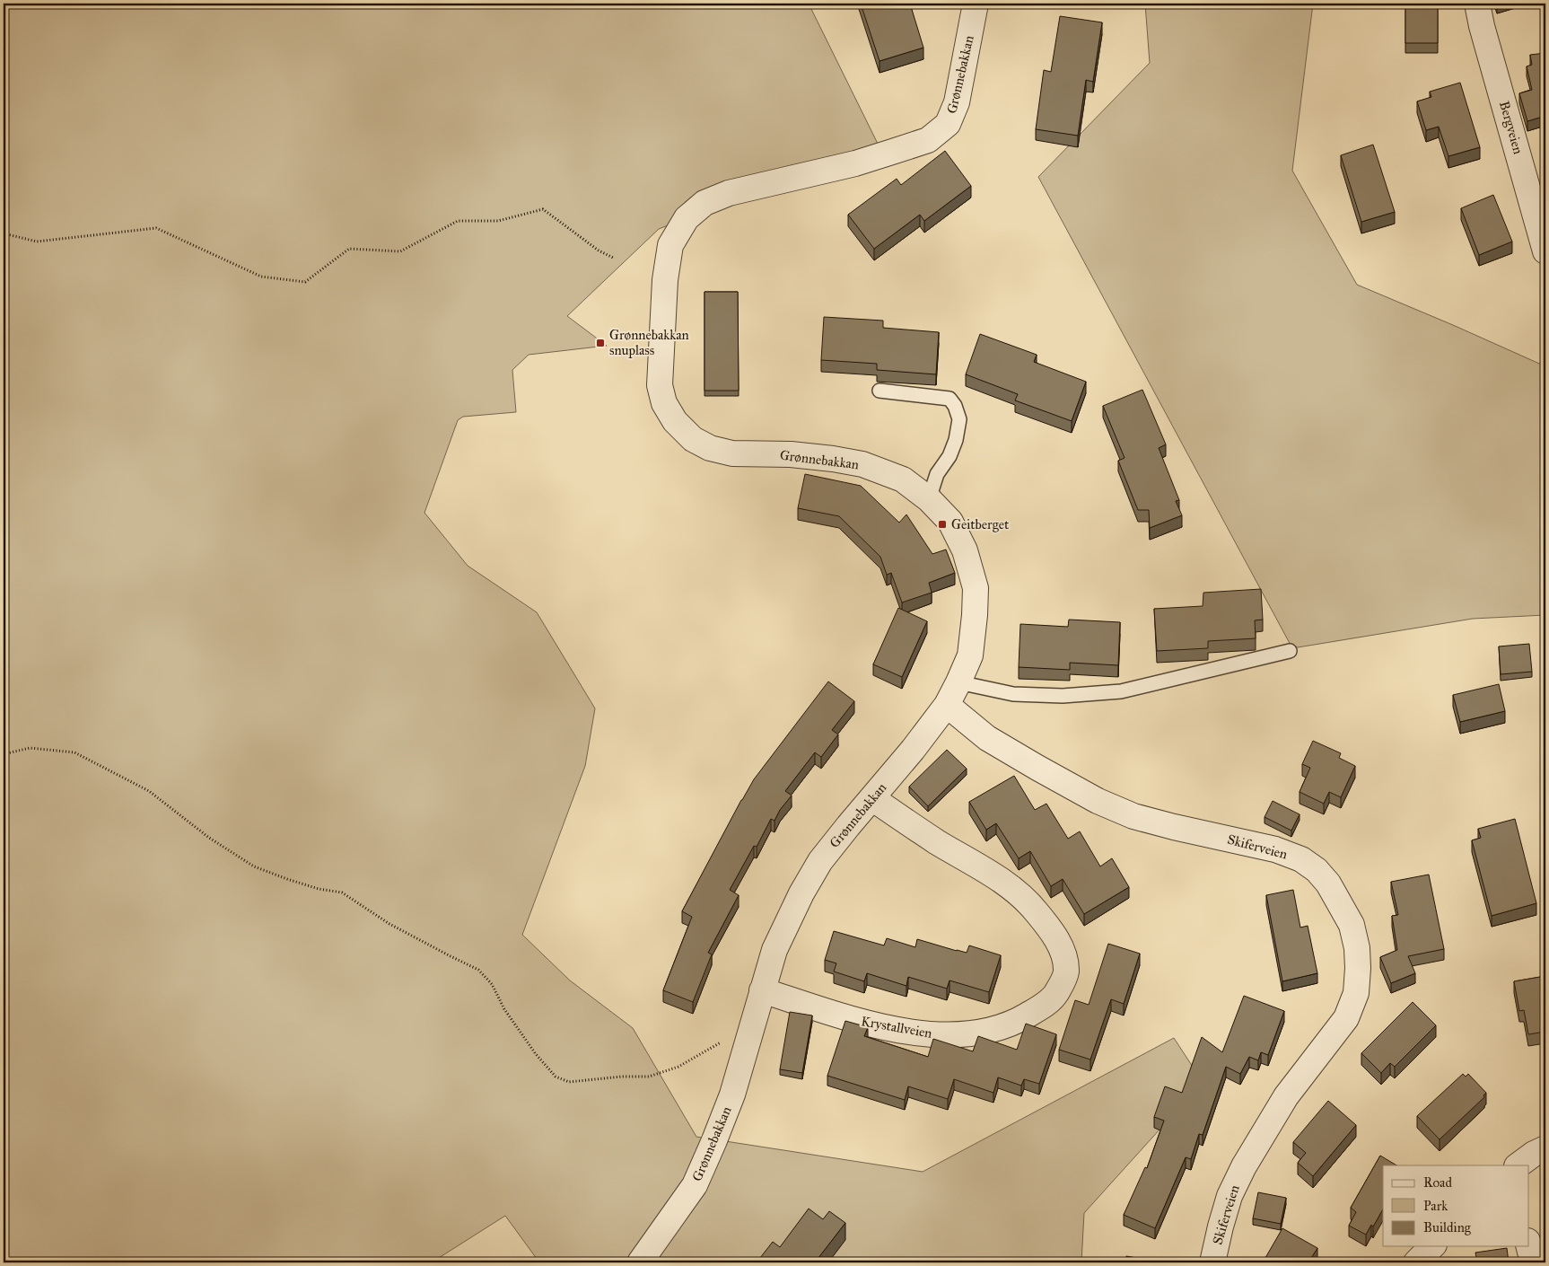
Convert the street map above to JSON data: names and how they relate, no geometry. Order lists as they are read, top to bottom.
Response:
{
  "streets": {
    "street": [
      "Grønnebakkan",
      "Bergveien",
      "Skiferveien",
      "Krystallveien"
    ]
  },
  "crossings": [
    ["Grønnebakkan", "Skiferveien"],
    ["Grønnebakkan", "Krystallveien"]
  ],
  "places": {
    "transit": ["Grønnebakkan snuplass", "Geitberget"]
  },
  "legend": ["Road", "Park", "Building"]
}
